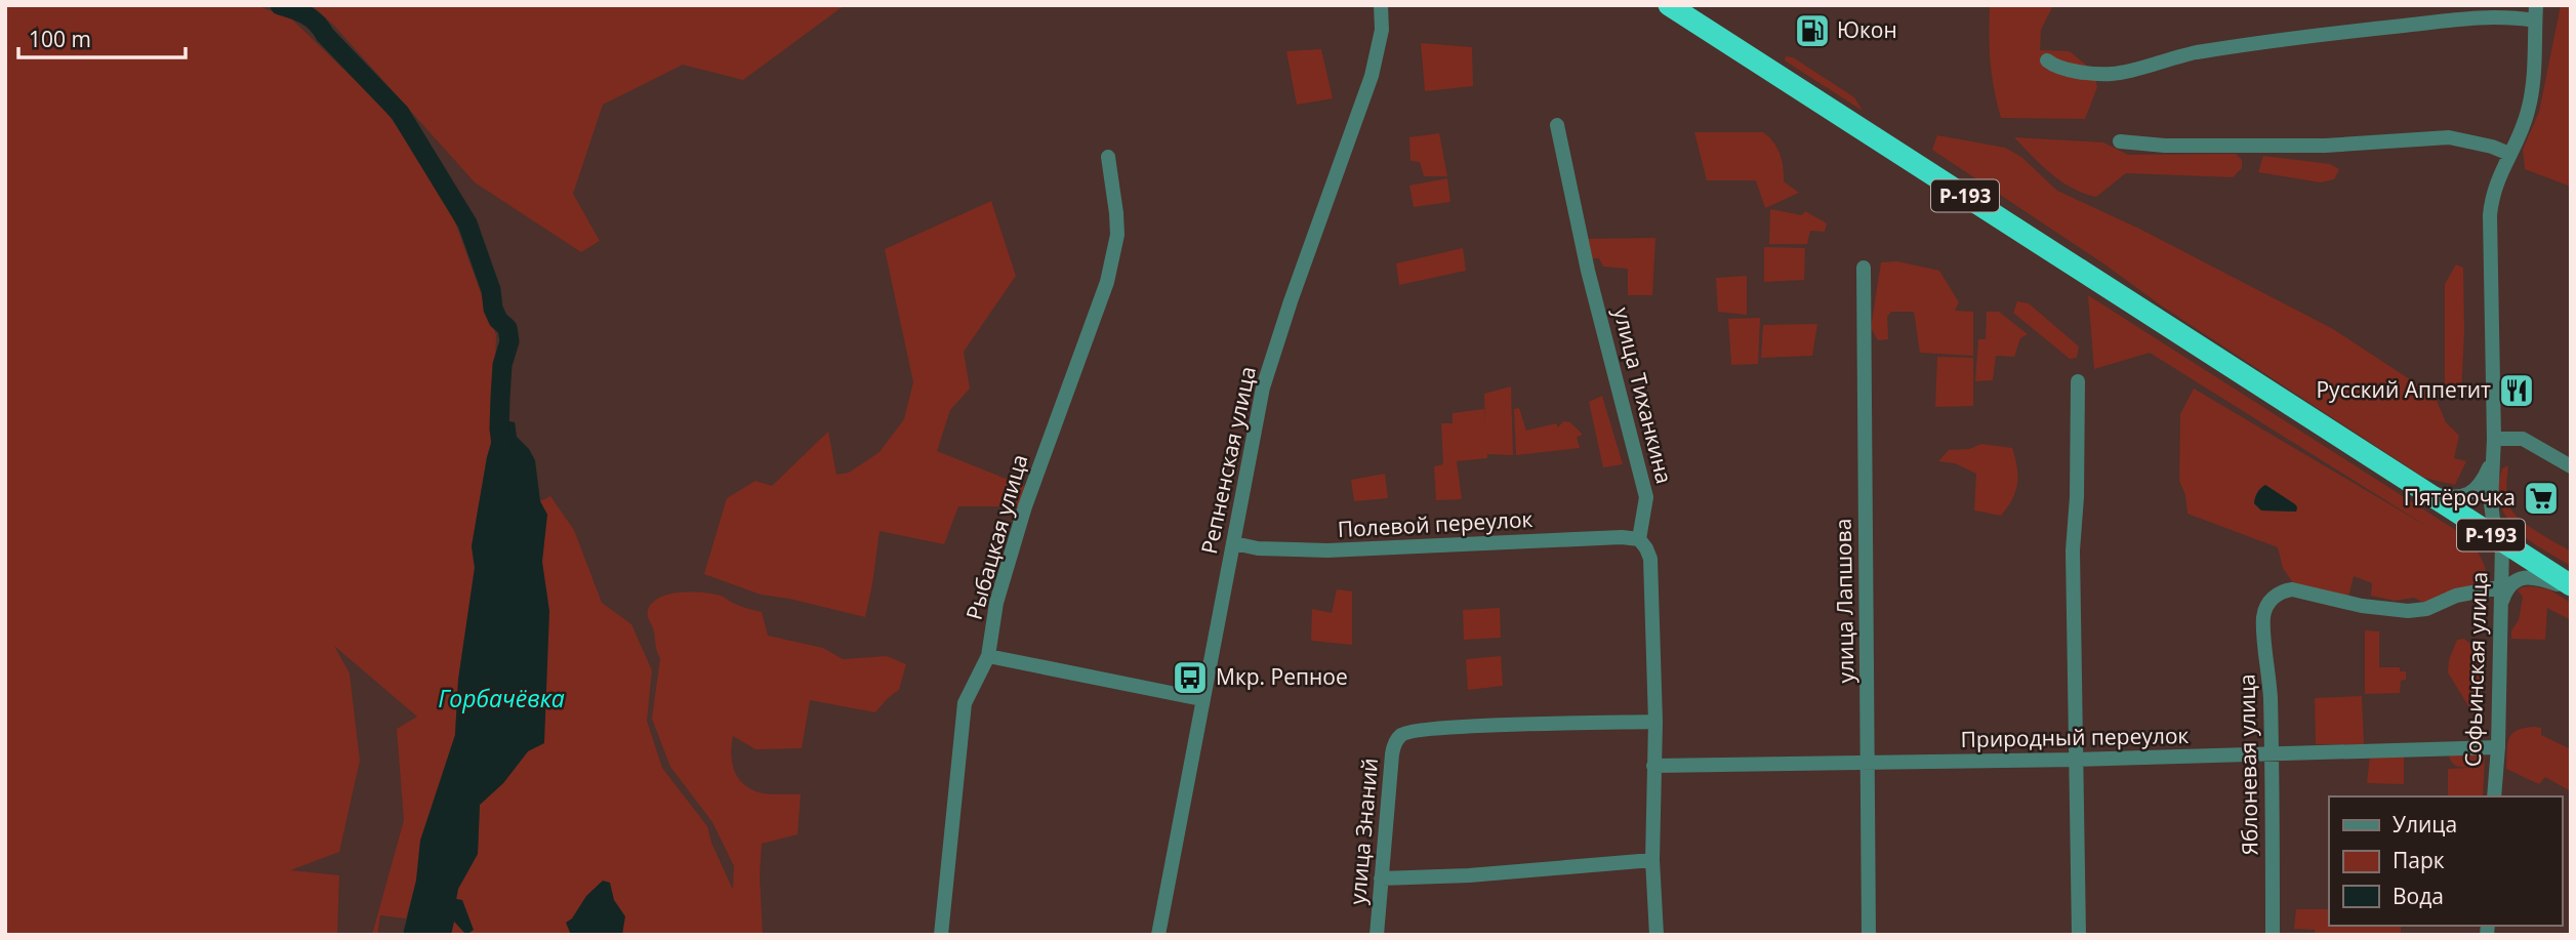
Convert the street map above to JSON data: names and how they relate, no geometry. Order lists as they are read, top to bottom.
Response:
{
  "streets": {
    "highway": ["Р-193"],
    "street": [
      "улица Тиханкина",
      "Репненская улица",
      "Полевой переулок",
      "Рыбацкая улица",
      "улица Лапшова",
      "Софьинская улица",
      "Природный переулок",
      "Яблоневая улица",
      "улица Знаний"
    ]
  },
  "crossings": [
    ["Р-193", "Софьинская улица"],
    ["улица Тиханкина", "Полевой переулок"],
    ["улица Тиханкина", "Природный переулок"],
    ["улица Тиханкина", "улица Знаний"],
    ["Репненская улица", "Полевой переулок"],
    ["улица Лапшова", "Природный переулок"],
    ["Софьинская улица", "Природный переулок"],
    ["Софьинская улица", "Яблоневая улица"],
    ["Природный переулок", "Яблоневая улица"]
  ],
  "water": ["Горбачёвка"],
  "places": {
    "fuel station": ["Юкон"],
    "restaurant": ["Русский Аппетит"],
    "supermarket": ["Пятёрочка"],
    "bus stop": ["Мкр. Репное"]
  },
  "legend": ["Улица", "Парк", "Вода"],
  "scale_bar": "100 m"
}
